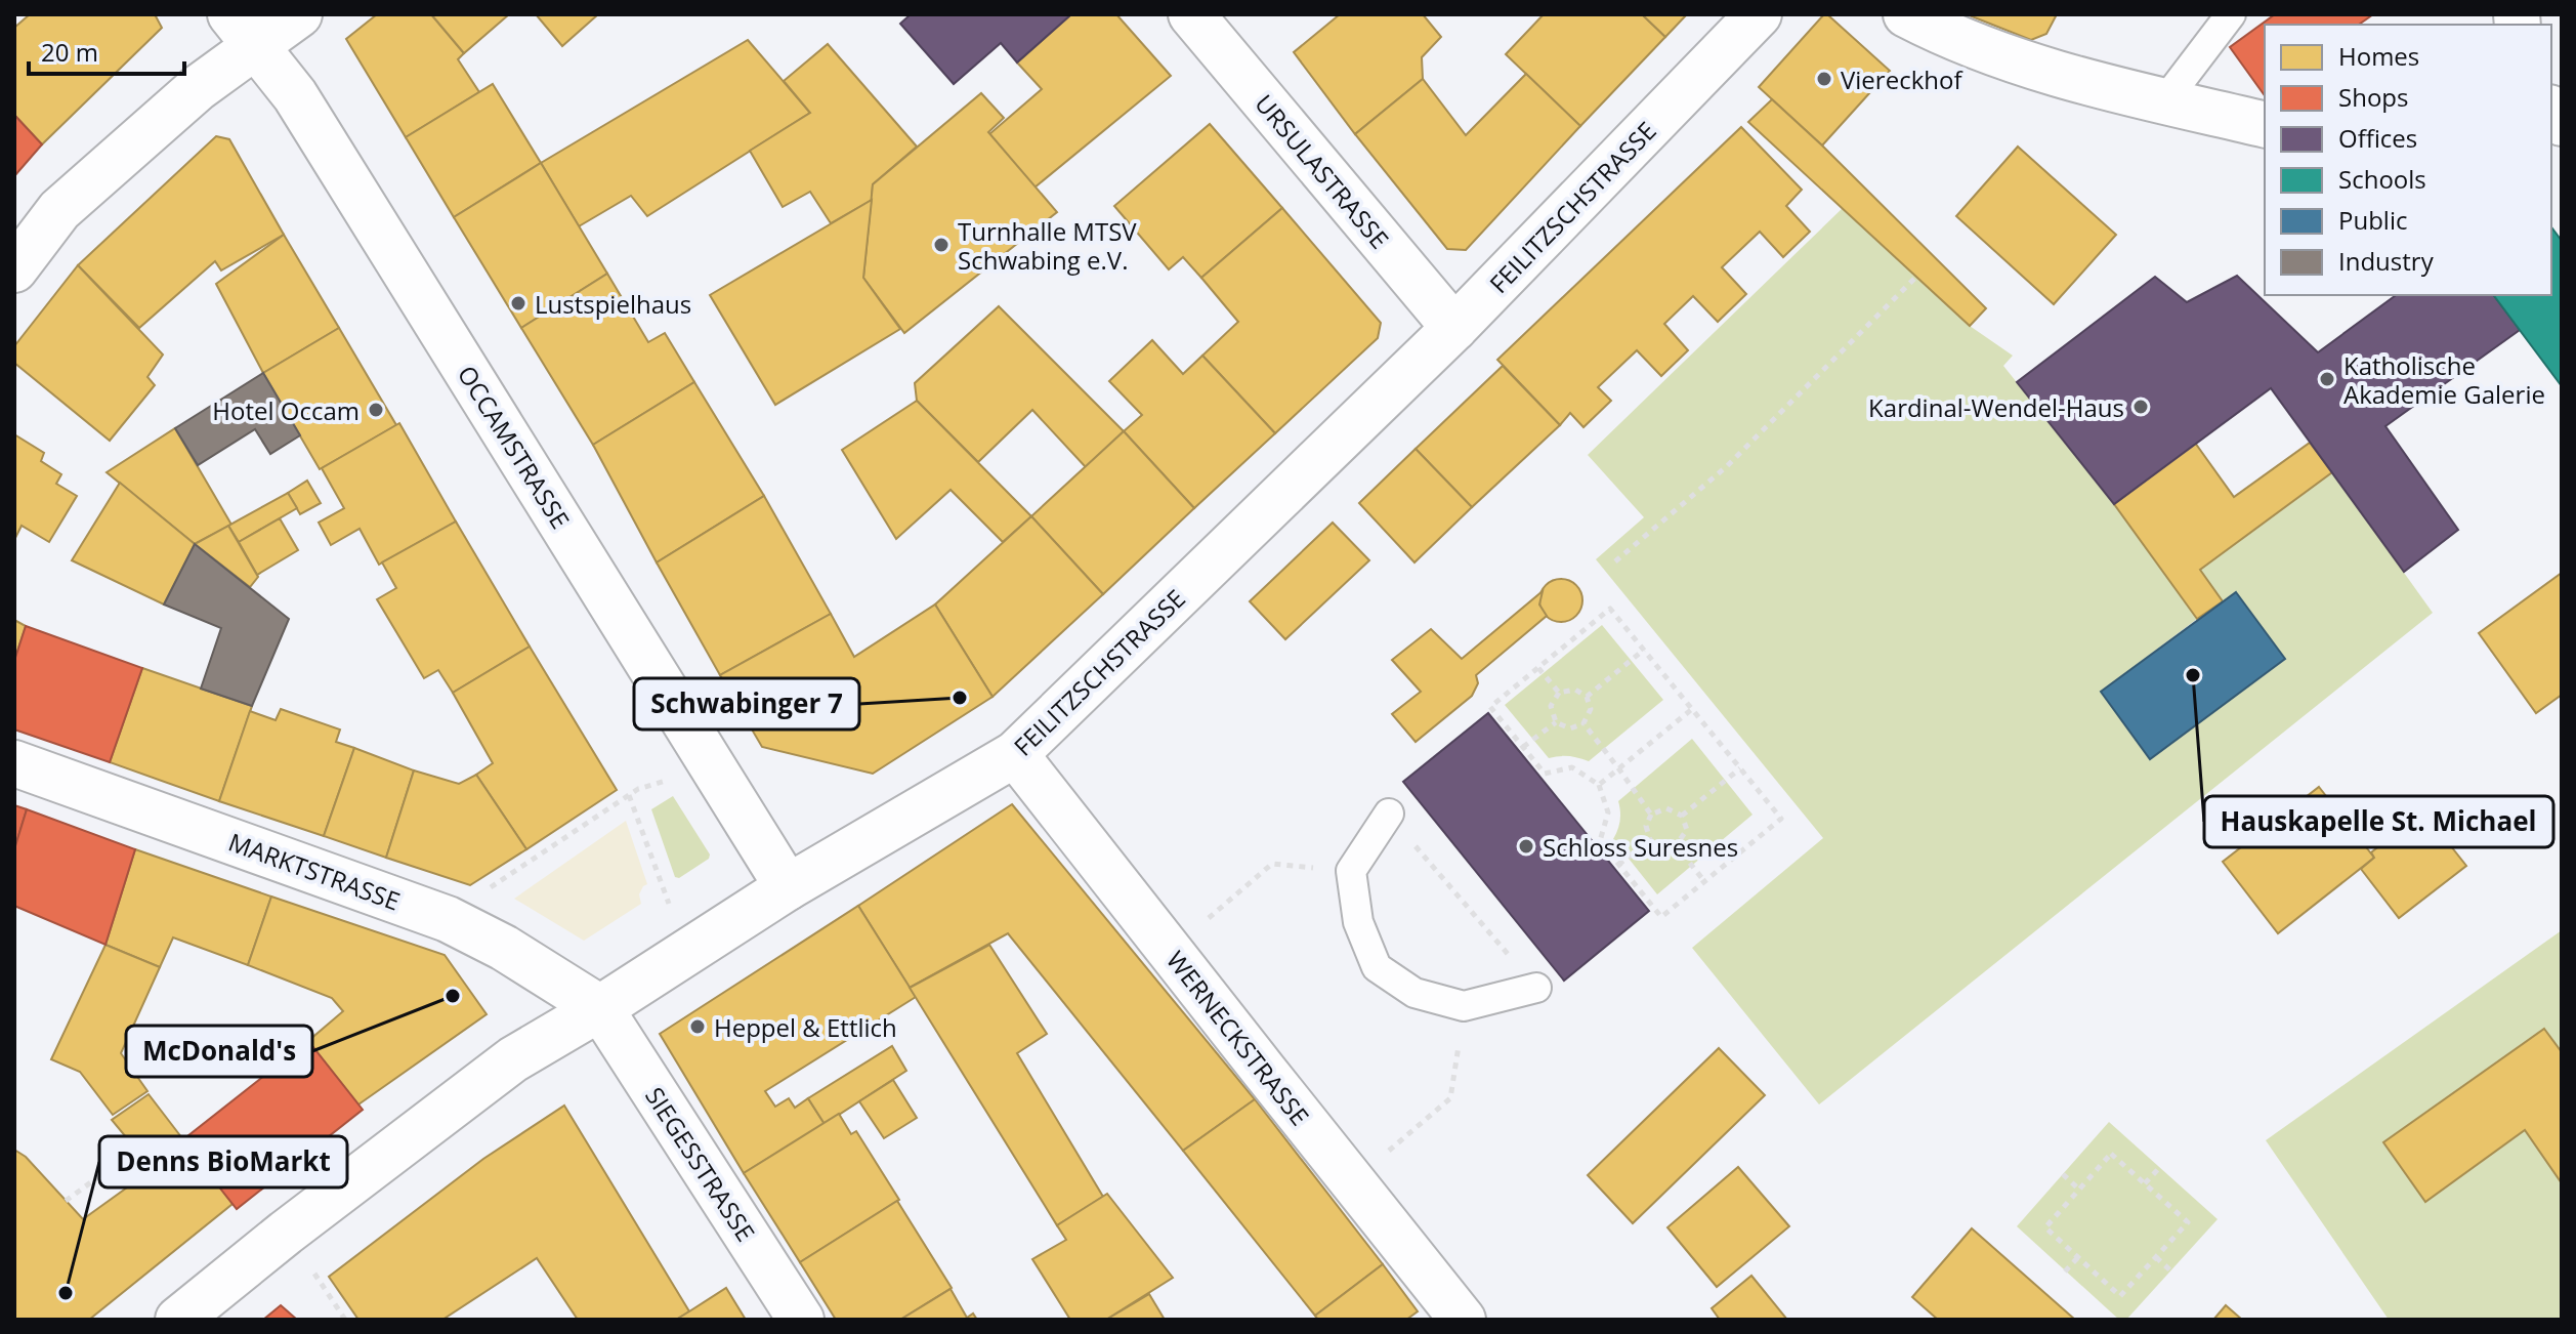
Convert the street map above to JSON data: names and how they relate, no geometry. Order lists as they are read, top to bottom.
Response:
{
  "streets": {
    "street": [
      "URSULASTRASSE",
      "FEILITZSCHSTRASSE",
      "OCCAMSTRASSE",
      "MARKTSTRASSE",
      "WERNECKSTRASSE",
      "SIEGESSTRASSE"
    ]
  },
  "crossings": [
    ["URSULASTRASSE", "FEILITZSCHSTRASSE"],
    ["FEILITZSCHSTRASSE", "OCCAMSTRASSE"],
    ["FEILITZSCHSTRASSE", "MARKTSTRASSE"],
    ["FEILITZSCHSTRASSE", "WERNECKSTRASSE"],
    ["FEILITZSCHSTRASSE", "SIEGESSTRASSE"],
    ["MARKTSTRASSE", "SIEGESSTRASSE"]
  ],
  "places": [
    "Viereckhof",
    "Turnhalle MTSV Schwabing e.V.",
    "Lustspielhaus",
    "Katholische Akademie Galerie",
    "Kardinal-Wendel-Haus",
    "Hotel Occam",
    "Hauskapelle St. Michael",
    "Schwabinger 7",
    "Schloss Suresnes",
    "McDonald's",
    "Heppel & Ettlich",
    "Denns BioMarkt"
  ],
  "legend": [
    "Homes",
    "Shops",
    "Offices",
    "Schools",
    "Public",
    "Industry"
  ],
  "scale_bar": "20 m"
}
